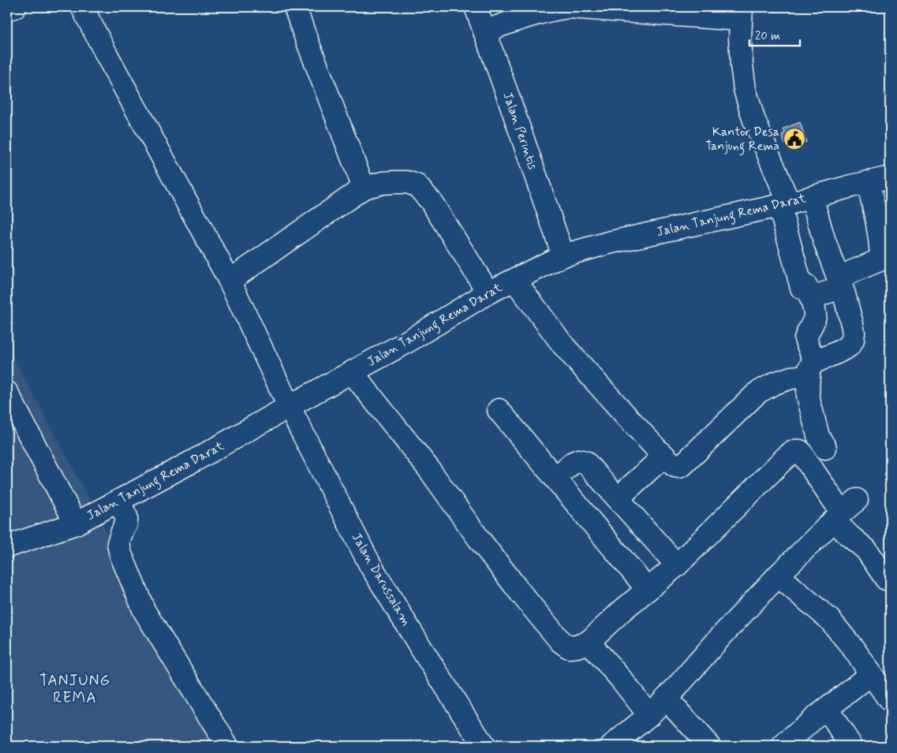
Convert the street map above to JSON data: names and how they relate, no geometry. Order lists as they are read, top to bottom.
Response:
{
  "streets": {
    "street": ["Jalan Perintis", "Jalan Tanjung Rema Darat", "Jalan Darussalam"]
  },
  "crossings": [
    ["Jalan Perintis", "Jalan Tanjung Rema Darat"],
    ["Jalan Tanjung Rema Darat", "Jalan Darussalam"]
  ],
  "districts": ["TANJUNG REMA"],
  "places": {
    "public building": ["Kantor Desa Tanjung Rema"]
  },
  "scale_bar": "20 m"
}
